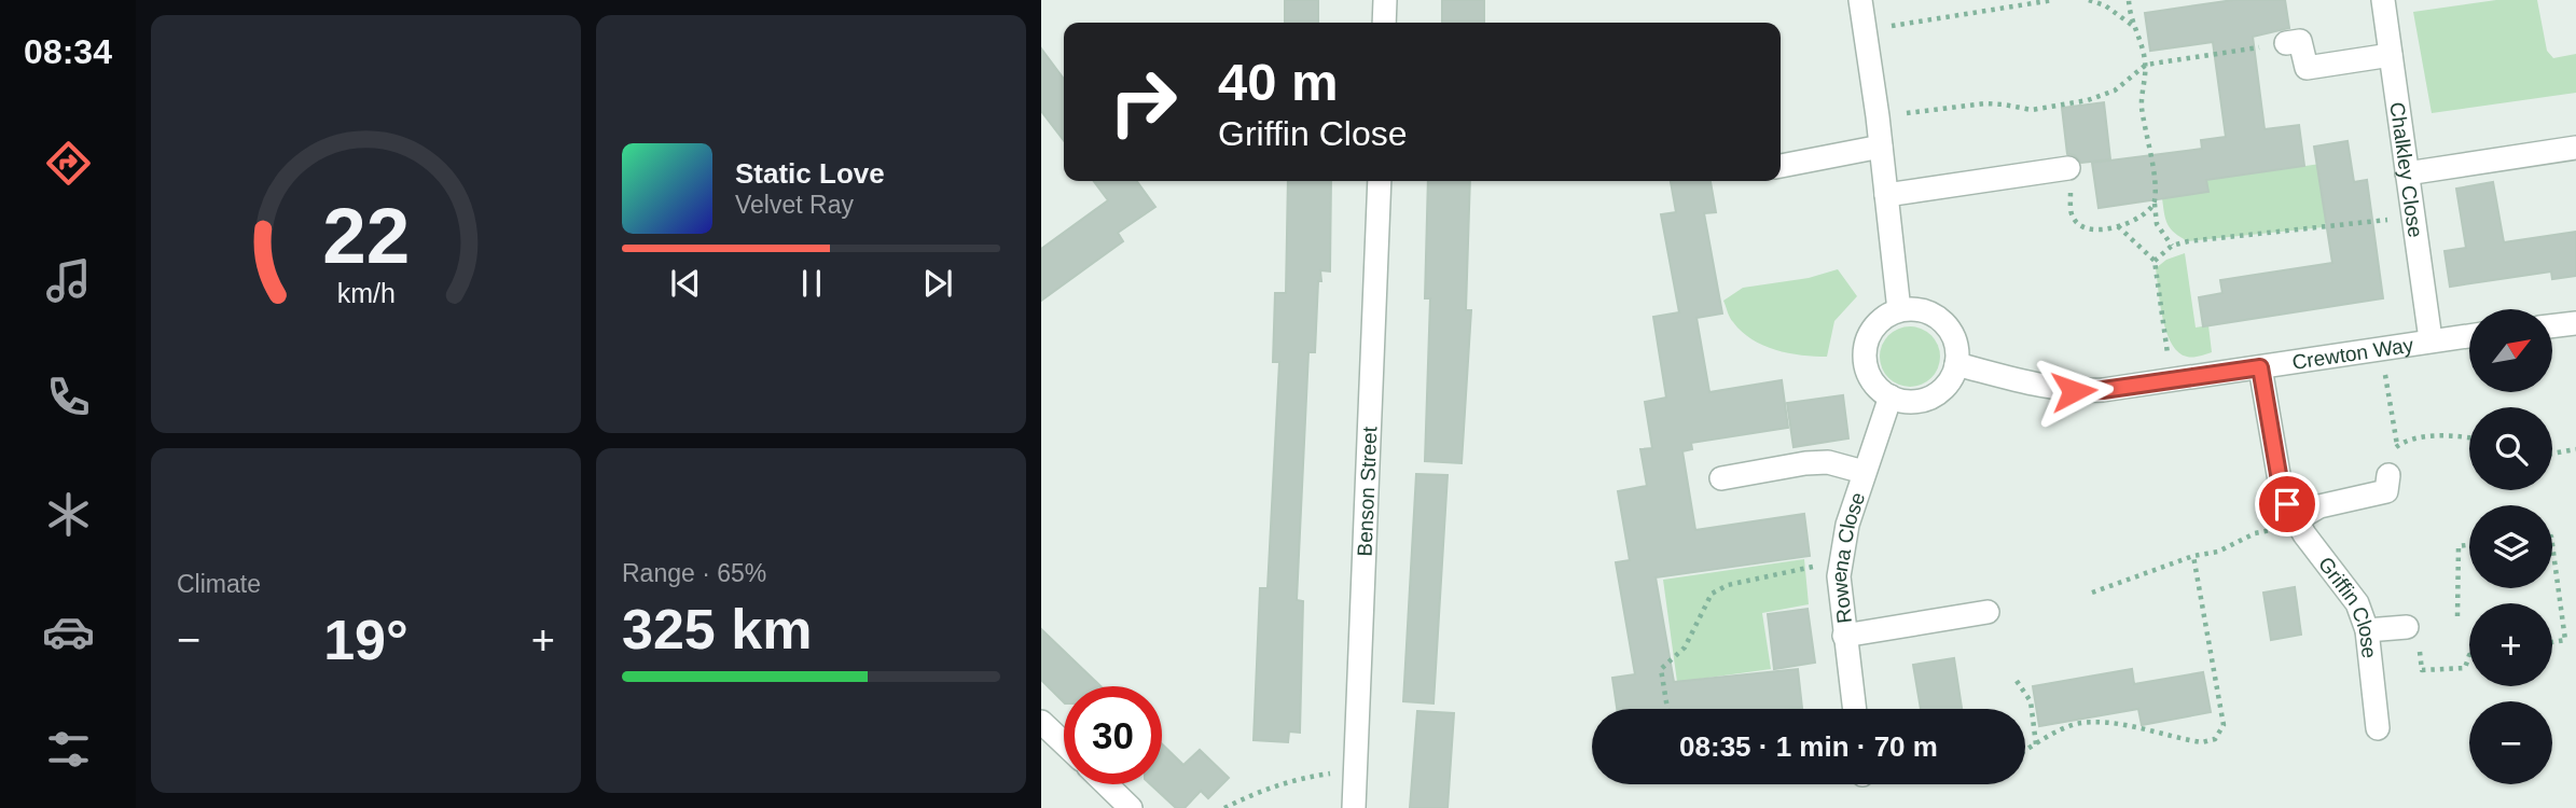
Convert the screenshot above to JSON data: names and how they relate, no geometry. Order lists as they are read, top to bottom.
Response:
{
  "streets": {
    "street": [
      "Chalkley Close",
      "Crewton Way",
      "Benson Street",
      "Rowena Close",
      "Griffin Close"
    ]
  },
  "crossings": [
    ["Chalkley Close", "Crewton Way"],
    ["Crewton Way", "Rowena Close"],
    ["Crewton Way", "Griffin Close"]
  ],
  "north": "top right",
  "page": {
    "tabs": "08:34",
    "turn": ["40 m", "Griffin Close"],
    "song": ["Static Love", "Velvet Ray"],
    "map_buttons": ["+", "−"],
    "tile": [
      "Climate",
      ["Range · 65%", "325 km"]
    ],
    "heat": ["−", "19°", "+"],
    "limit": "30",
    "trip": "08:35 · 1 min · 70 m",
    "gauge": ["22", "km/h"]
  }
}
